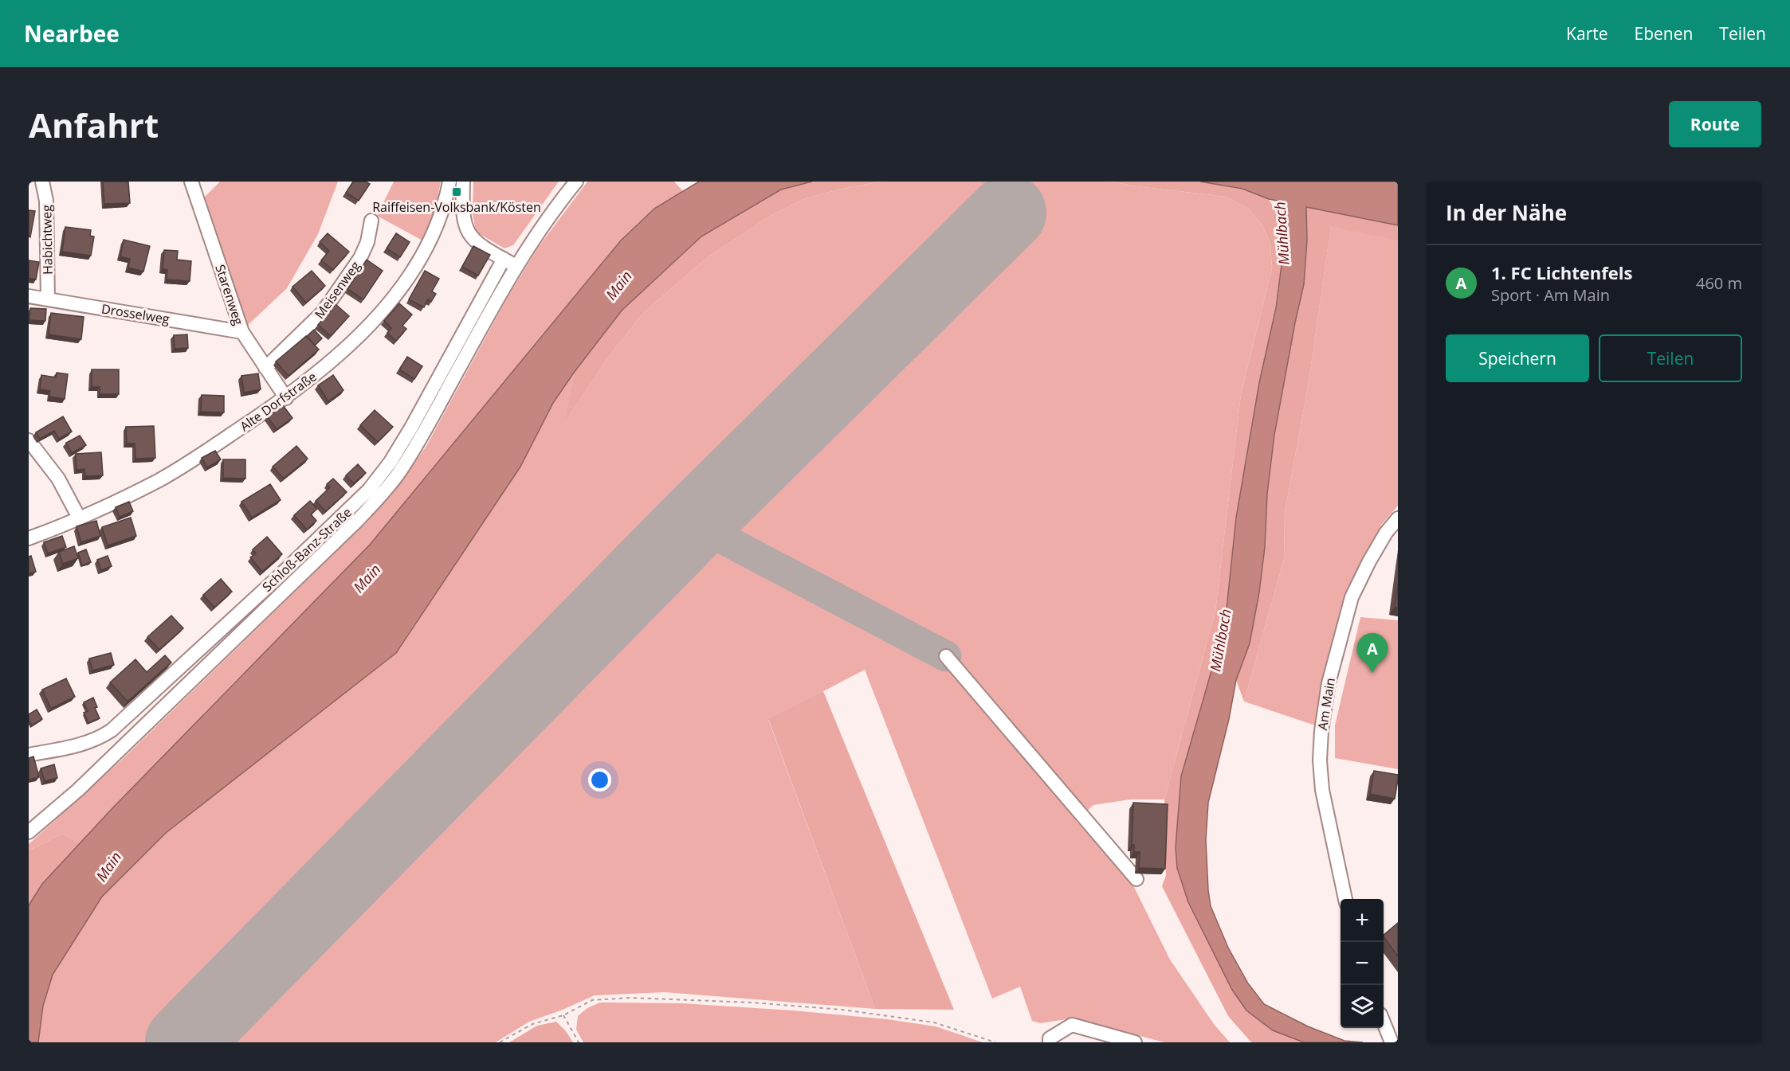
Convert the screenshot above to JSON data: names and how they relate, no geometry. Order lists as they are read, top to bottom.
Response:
{
  "streets": {
    "street": [
      "Habichtweg",
      "Meisenweg",
      "Starenweg",
      "Drosselweg",
      "Alte Dorfstraße",
      "Schloß-Banz-Straße",
      "Am Main"
    ]
  },
  "crossings": [
    ["Habichtweg", "Drosselweg"],
    ["Meisenweg", "Starenweg"],
    ["Starenweg", "Drosselweg"],
    ["Starenweg", "Alte Dorfstraße"]
  ],
  "water": ["Mühlbach", "Main"],
  "places": {
    "transit": ["Raiffeisen-Volksbank/Kösten"]
  },
  "page": {
    "header": "Nearbee",
    "nav": ["Karte", "Ebenen", "Teilen"],
    "buttons": [
      "Route",
      ["Speichern", "Teilen"]
    ],
    "title": "Anfahrt",
    "heading": "In der Nähe",
    "list": [
      {
        "mark": "A",
        "name": "1. FC Lichtenfels",
        "note": "Sport · Am Main",
        "value": "460 m"
      }
    ],
    "pins": "A",
    "map_buttons": ["+", "−"]
  }
}
